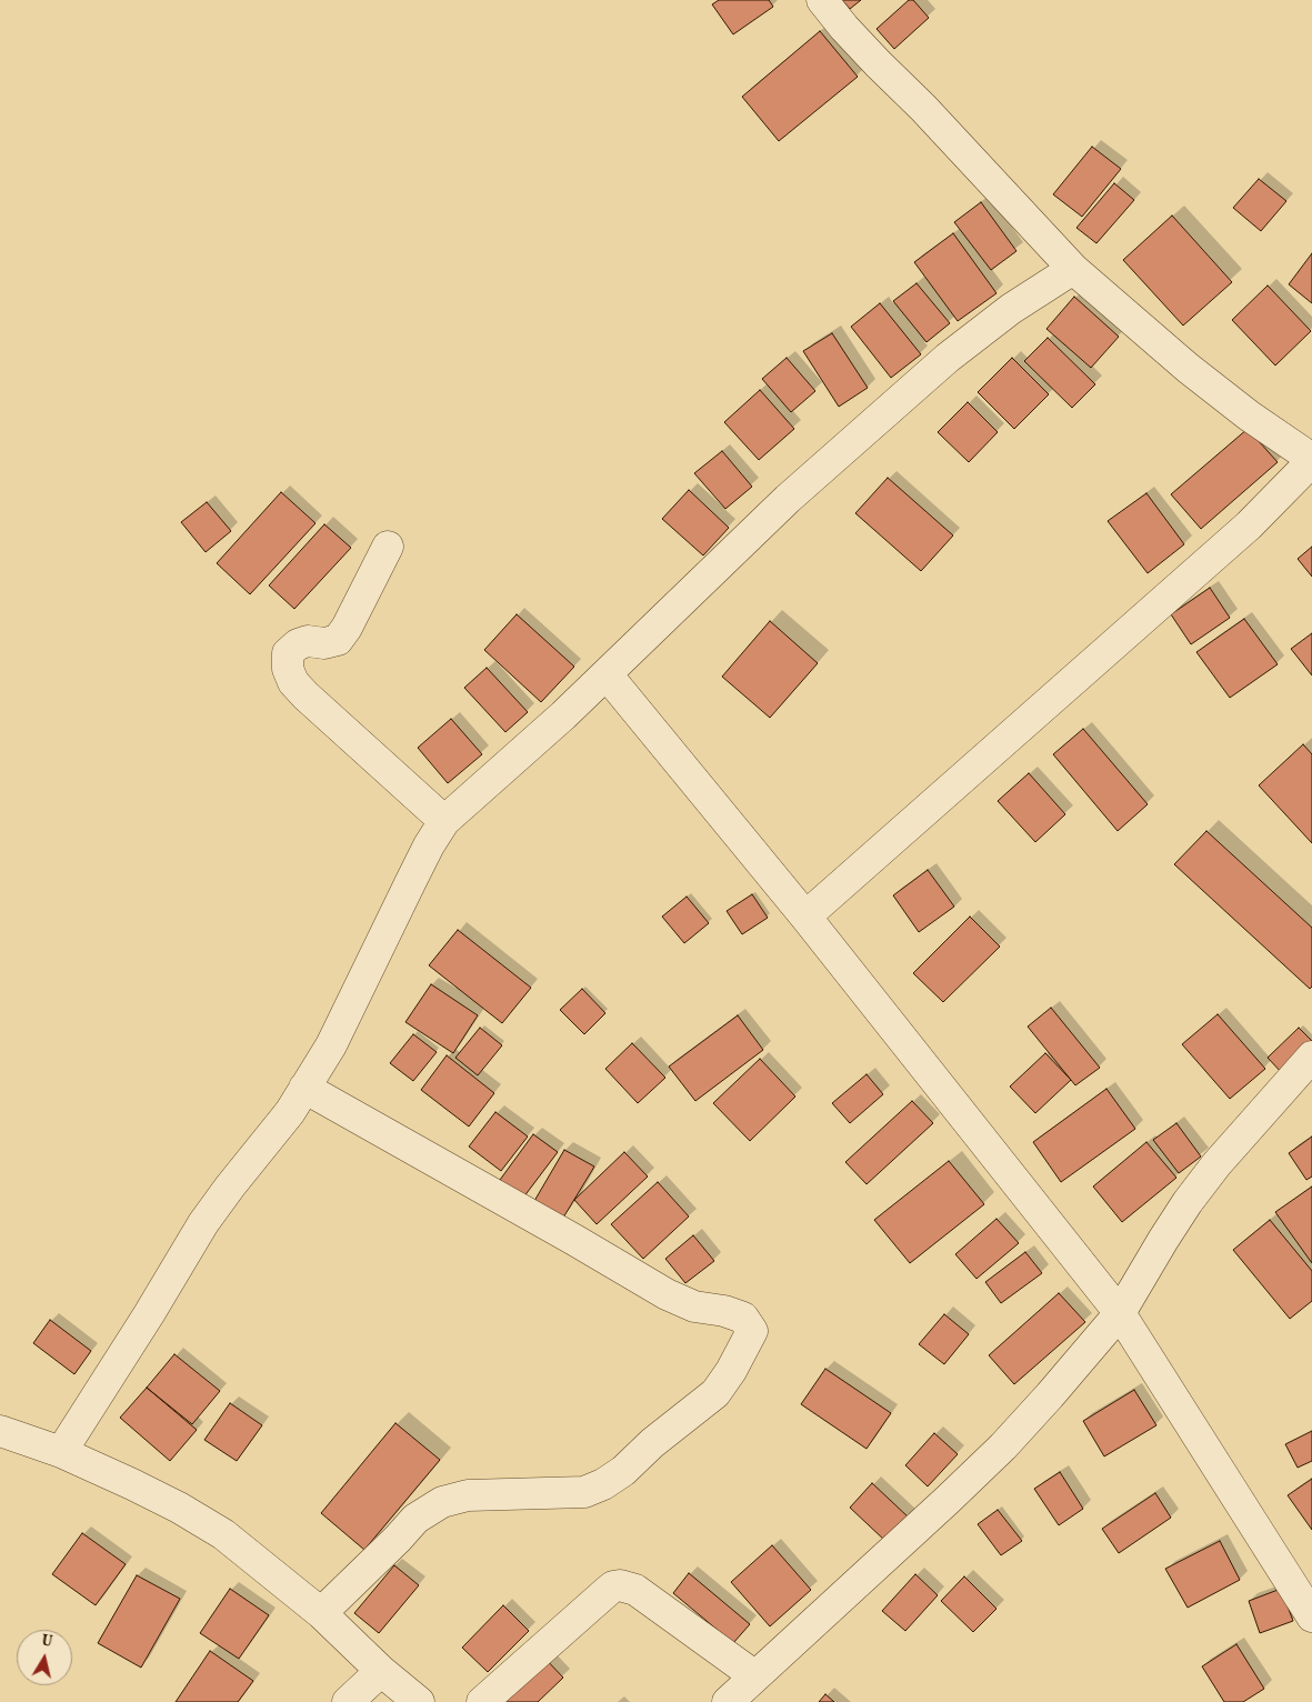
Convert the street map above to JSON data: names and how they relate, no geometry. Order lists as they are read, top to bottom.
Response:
{
  "north": "top"
}
